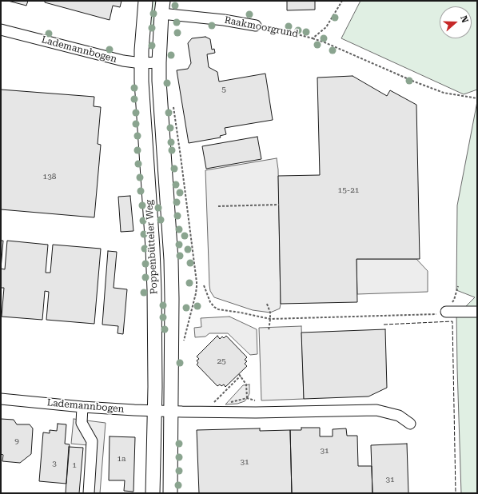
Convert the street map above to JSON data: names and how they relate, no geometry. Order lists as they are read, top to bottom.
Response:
{
  "streets": {
    "main road": ["Poppenbütteler Weg"],
    "street": ["Raakmoorgrund", "Lademannbogen"]
  },
  "crossings": [
    ["Raakmoorgrund", "Poppenbütteler Weg"],
    ["Lademannbogen", "Poppenbütteler Weg"]
  ],
  "house_numbers": [
    "5",
    "138",
    "15-21",
    "25",
    "9",
    "31",
    "1a",
    "31",
    "3",
    "1",
    "31"
  ],
  "north": "right"
}
